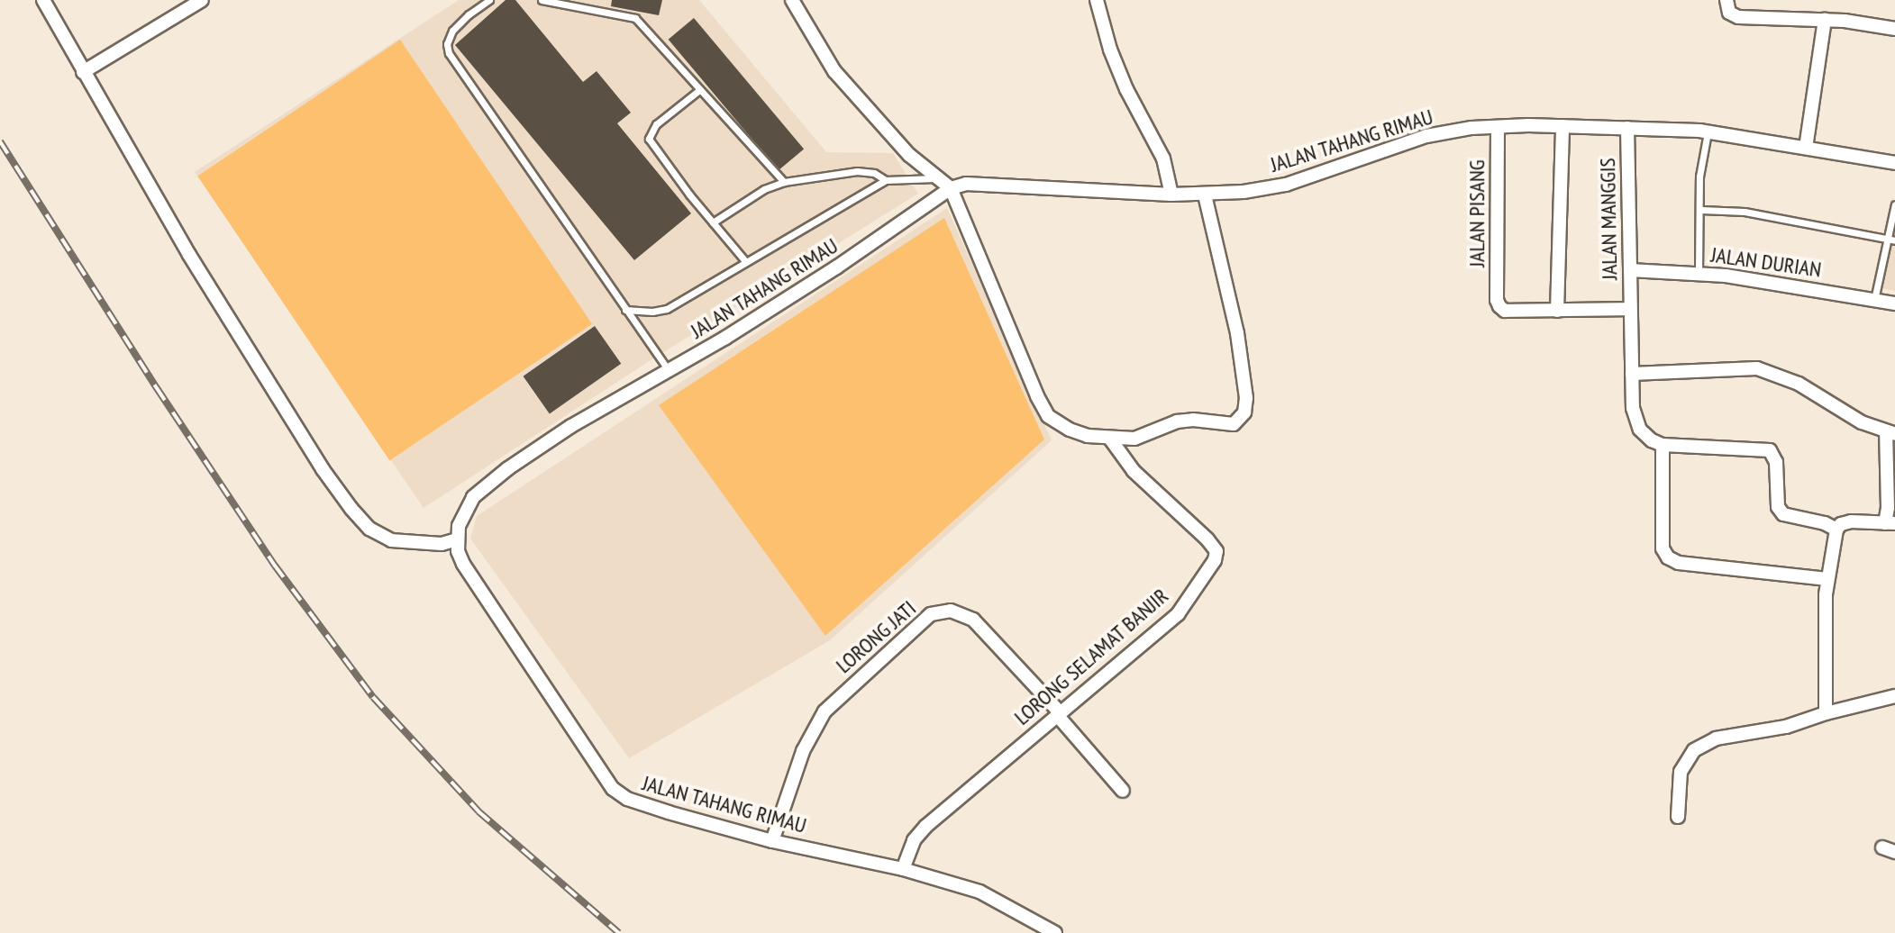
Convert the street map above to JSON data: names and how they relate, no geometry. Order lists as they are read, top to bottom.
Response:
{
  "streets": {
    "street": [
      "JALAN TAHANG RIMAU",
      "JALAN PISANG",
      "JALAN MANGGIS",
      "JALAN DURIAN",
      "LORONG JATI",
      "LORONG SELAMAT BANJIR"
    ]
  },
  "crossings": [
    ["JALAN TAHANG RIMAU", "JALAN PISANG"],
    ["JALAN TAHANG RIMAU", "JALAN MANGGIS"],
    ["JALAN TAHANG RIMAU", "LORONG JATI"],
    ["JALAN TAHANG RIMAU", "LORONG SELAMAT BANJIR"],
    ["JALAN MANGGIS", "JALAN DURIAN"],
    ["LORONG JATI", "LORONG SELAMAT BANJIR"]
  ]
}
